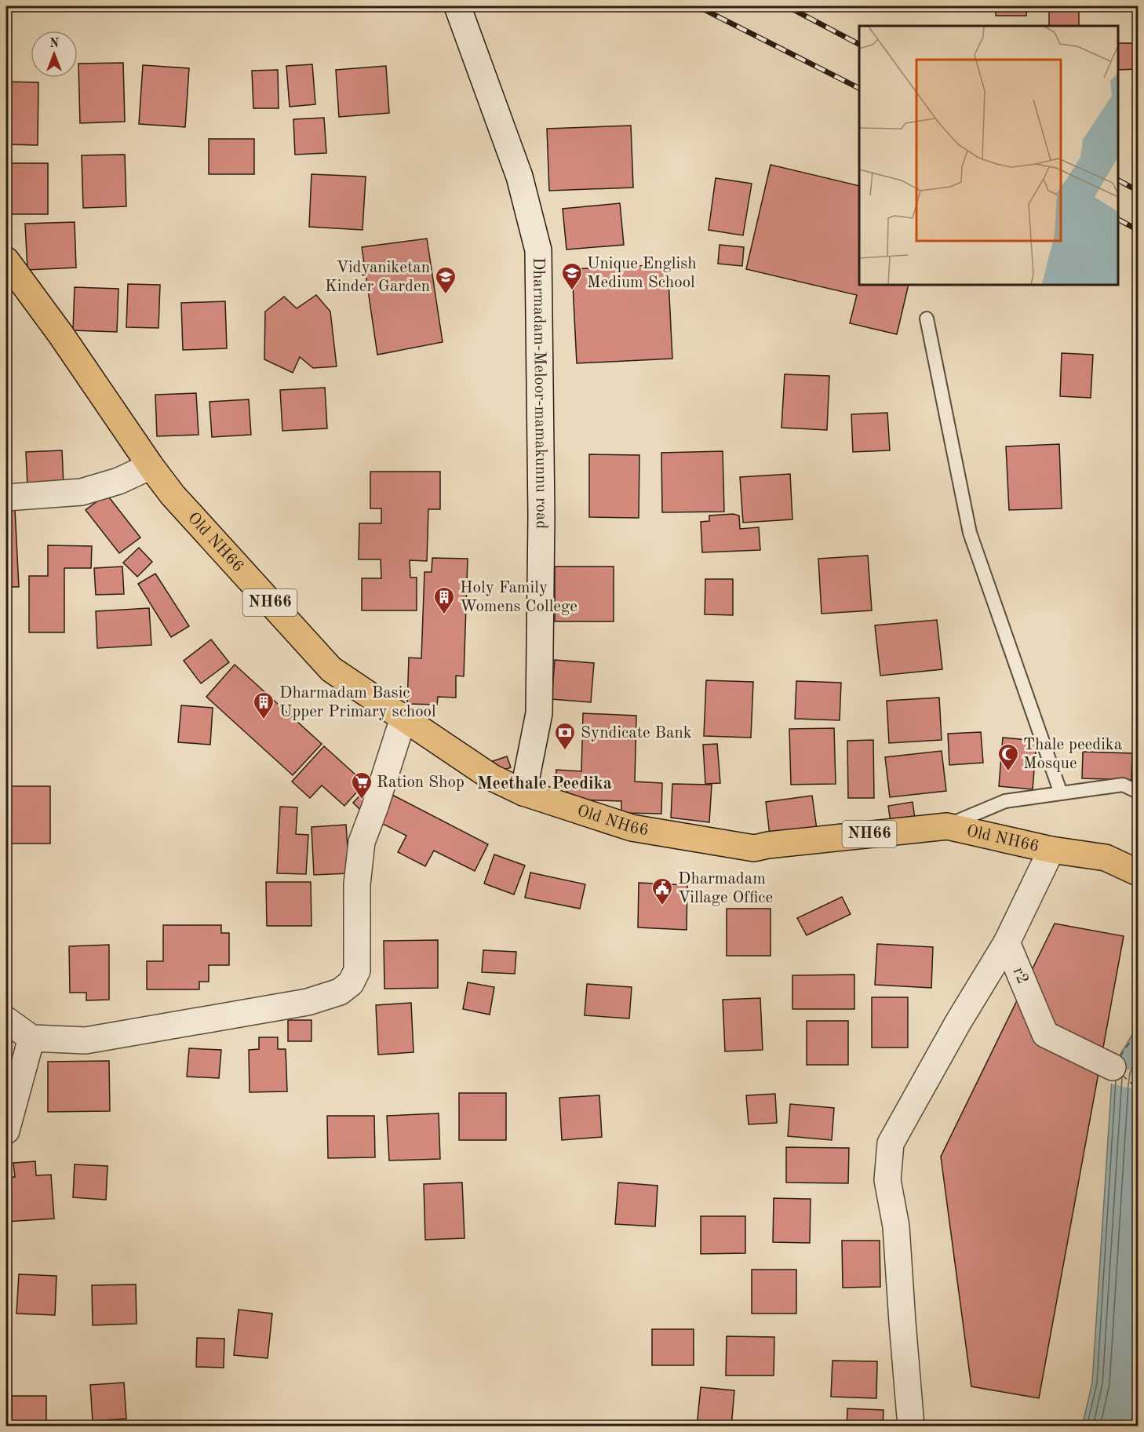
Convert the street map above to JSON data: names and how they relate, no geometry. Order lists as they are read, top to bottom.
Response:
{
  "streets": {
    "main road": ["Old NH66", "NH66"],
    "street": ["Dharmadam-Meloor-mamakunnu road", "r2"]
  },
  "crossings": [
    ["Dharmadam-Meloor-mamakunnu road", "Old NH66"]
  ],
  "districts": ["Meethale Peedika"],
  "places": {
    "school or university": ["Unique English Medium School", "Vidyaniketan Kinder Garden"],
    "building": ["Holy Family Womens College", "Dharmadam Basic Upper Primary school"],
    "bank": ["Syndicate Bank"],
    "mosque": ["Thale peedika Mosque"],
    "supermarket": ["Ration Shop"],
    "public building": ["Dharmadam Village Office"]
  },
  "north": "top"
}
